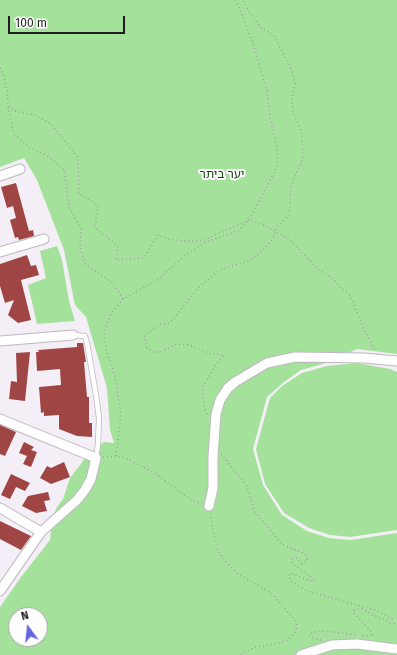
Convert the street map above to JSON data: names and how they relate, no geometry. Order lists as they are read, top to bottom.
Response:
{
  "parks": ["יער ביתר"],
  "scale_bar": "100 m",
  "north": "top"
}
